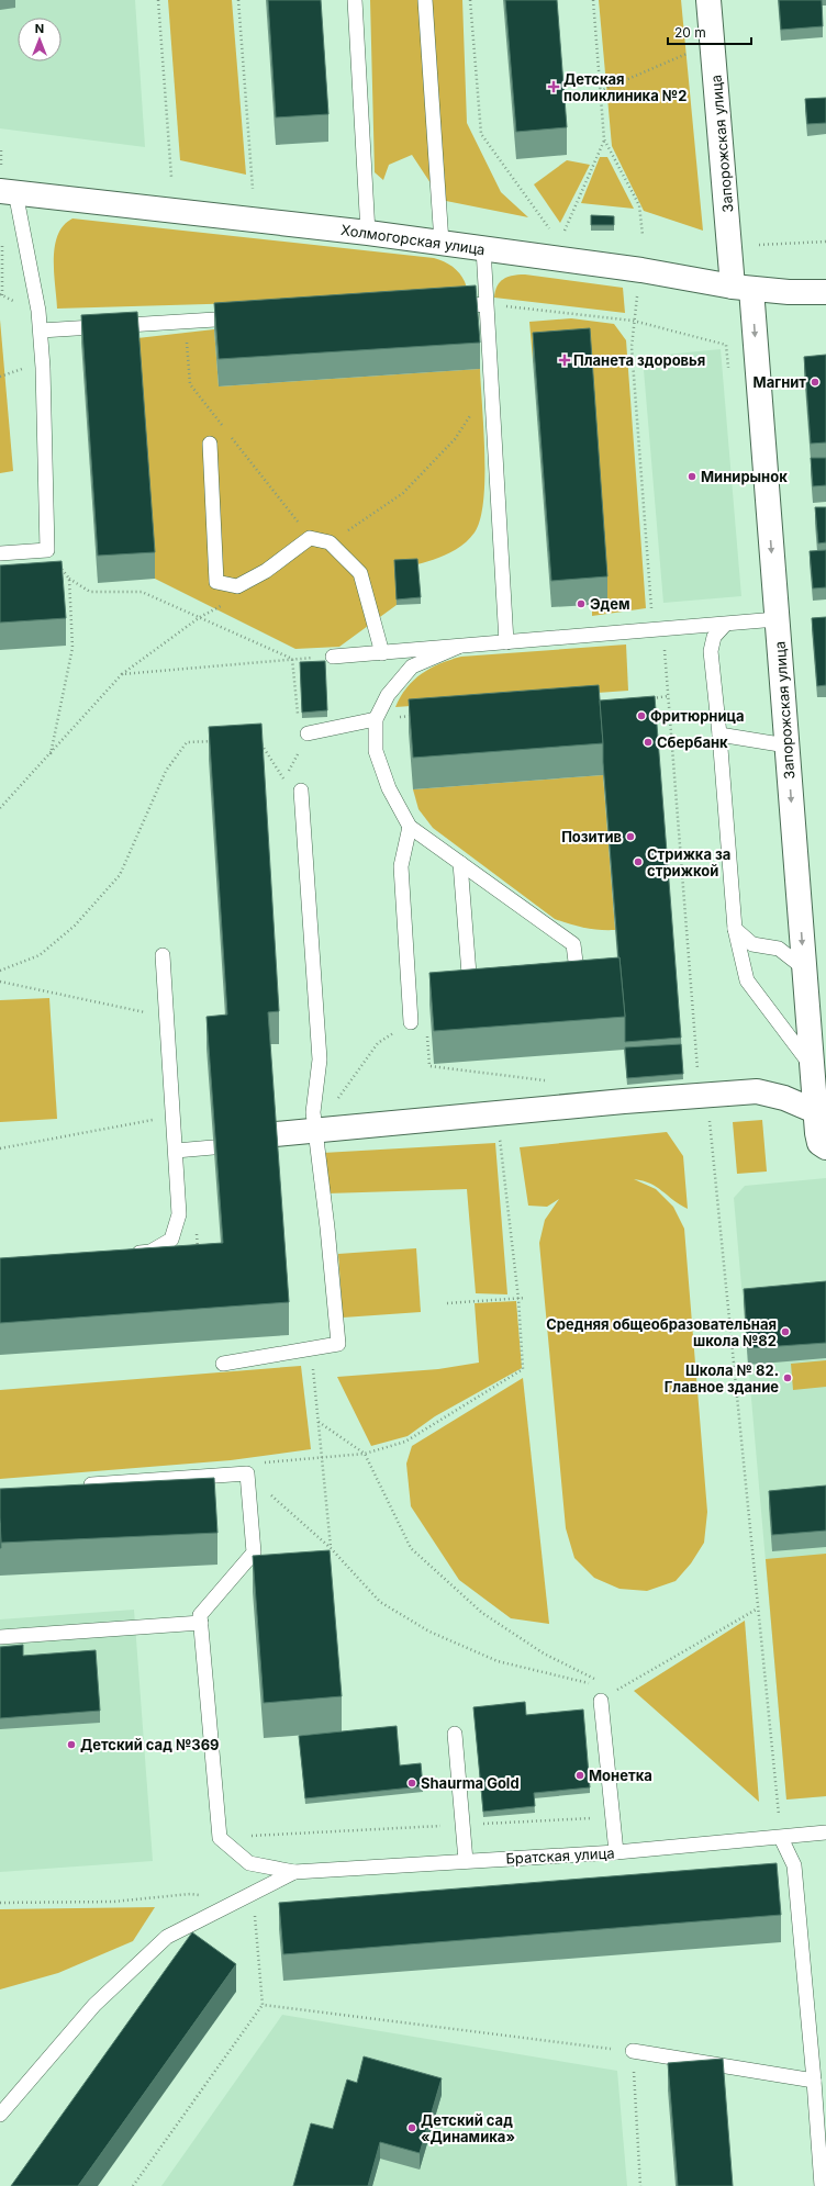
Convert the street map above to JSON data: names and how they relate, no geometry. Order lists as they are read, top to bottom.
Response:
{
  "streets": {
    "street": ["Запорожская улица", "Холмогорская улица"],
    "lane": ["Братская улица"]
  },
  "crossings": [
    ["Запорожская улица", "Холмогорская улица"]
  ],
  "one_way": ["Запорожская улица"],
  "places": {
    "health": ["Детская поликлиника №2", "Планета здоровья"],
    "other": [
      "Магнит",
      "Минирынок",
      "Эдем",
      "Фритюрница",
      "Сбербанк",
      "Позитив",
      "Стрижка за стрижкой",
      "Средняя общеобразовательная школа №82",
      "Школа № 82. Главное здание",
      "Детский сад №369",
      "Монетка",
      "Shaurma Gold",
      "Детский сад «Динамика»"
    ]
  },
  "scale_bar": "20 m",
  "north": "top"
}
